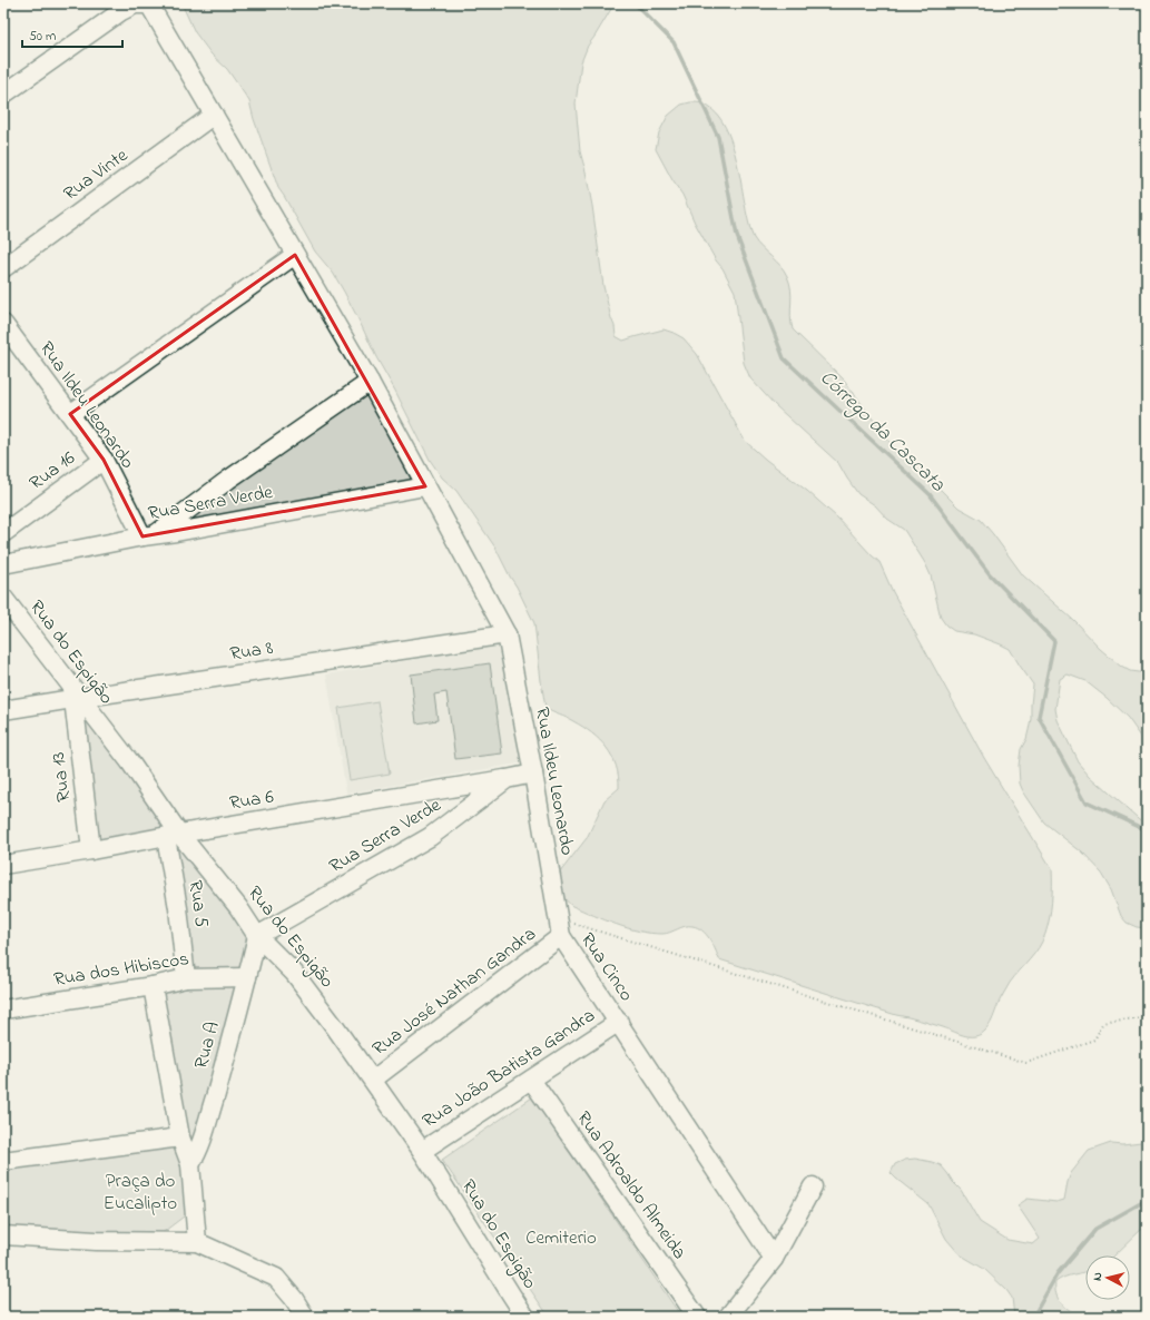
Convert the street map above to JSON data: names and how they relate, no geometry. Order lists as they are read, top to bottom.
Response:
{
  "streets": {
    "street": [
      "Rua Vinte",
      "Rua Ildeu Leonardo",
      "Rua 16",
      "Rua Serra Verde",
      "Rua 8",
      "Rua do Espigão",
      "Rua 13",
      "Rua 6",
      "Rua 5",
      "Rua Cinco",
      "Rua dos Hibiscos",
      "Rua José Nathan Gandra",
      "Rua A",
      "Rua João Batista Gandra",
      "Rua Adroaldo Almeida"
    ]
  },
  "crossings": [
    ["Rua Vinte", "Rua Ildeu Leonardo"],
    ["Rua Ildeu Leonardo", "Rua 16"],
    ["Rua Ildeu Leonardo", "Rua Serra Verde"],
    ["Rua Ildeu Leonardo", "Rua 8"],
    ["Rua Ildeu Leonardo", "Rua Cinco"],
    ["Rua Ildeu Leonardo", "Rua José Nathan Gandra"],
    ["Rua Serra Verde", "Rua do Espigão"],
    ["Rua Serra Verde", "Rua 6"],
    ["Rua Serra Verde", "Rua A"],
    ["Rua 8", "Rua do Espigão"],
    ["Rua 8", "Rua 13"],
    ["Rua do Espigão", "Rua 13"],
    ["Rua do Espigão", "Rua 6"],
    ["Rua do Espigão", "Rua 5"],
    ["Rua do Espigão", "Rua José Nathan Gandra"],
    ["Rua do Espigão", "Rua A"],
    ["Rua do Espigão", "Rua João Batista Gandra"],
    ["Rua 13", "Rua 6"],
    ["Rua 6", "Rua 5"],
    ["Rua 5", "Rua dos Hibiscos"],
    ["Rua Cinco", "Rua José Nathan Gandra"],
    ["Rua Cinco", "Rua João Batista Gandra"],
    ["Rua dos Hibiscos", "Rua A"],
    ["Rua João Batista Gandra", "Rua Adroaldo Almeida"]
  ],
  "water": ["Córrego da Cascata"],
  "parks": ["Praça do Eucalipto", "Cemiterio"],
  "scale_bar": "50 m",
  "north": "left"
}
